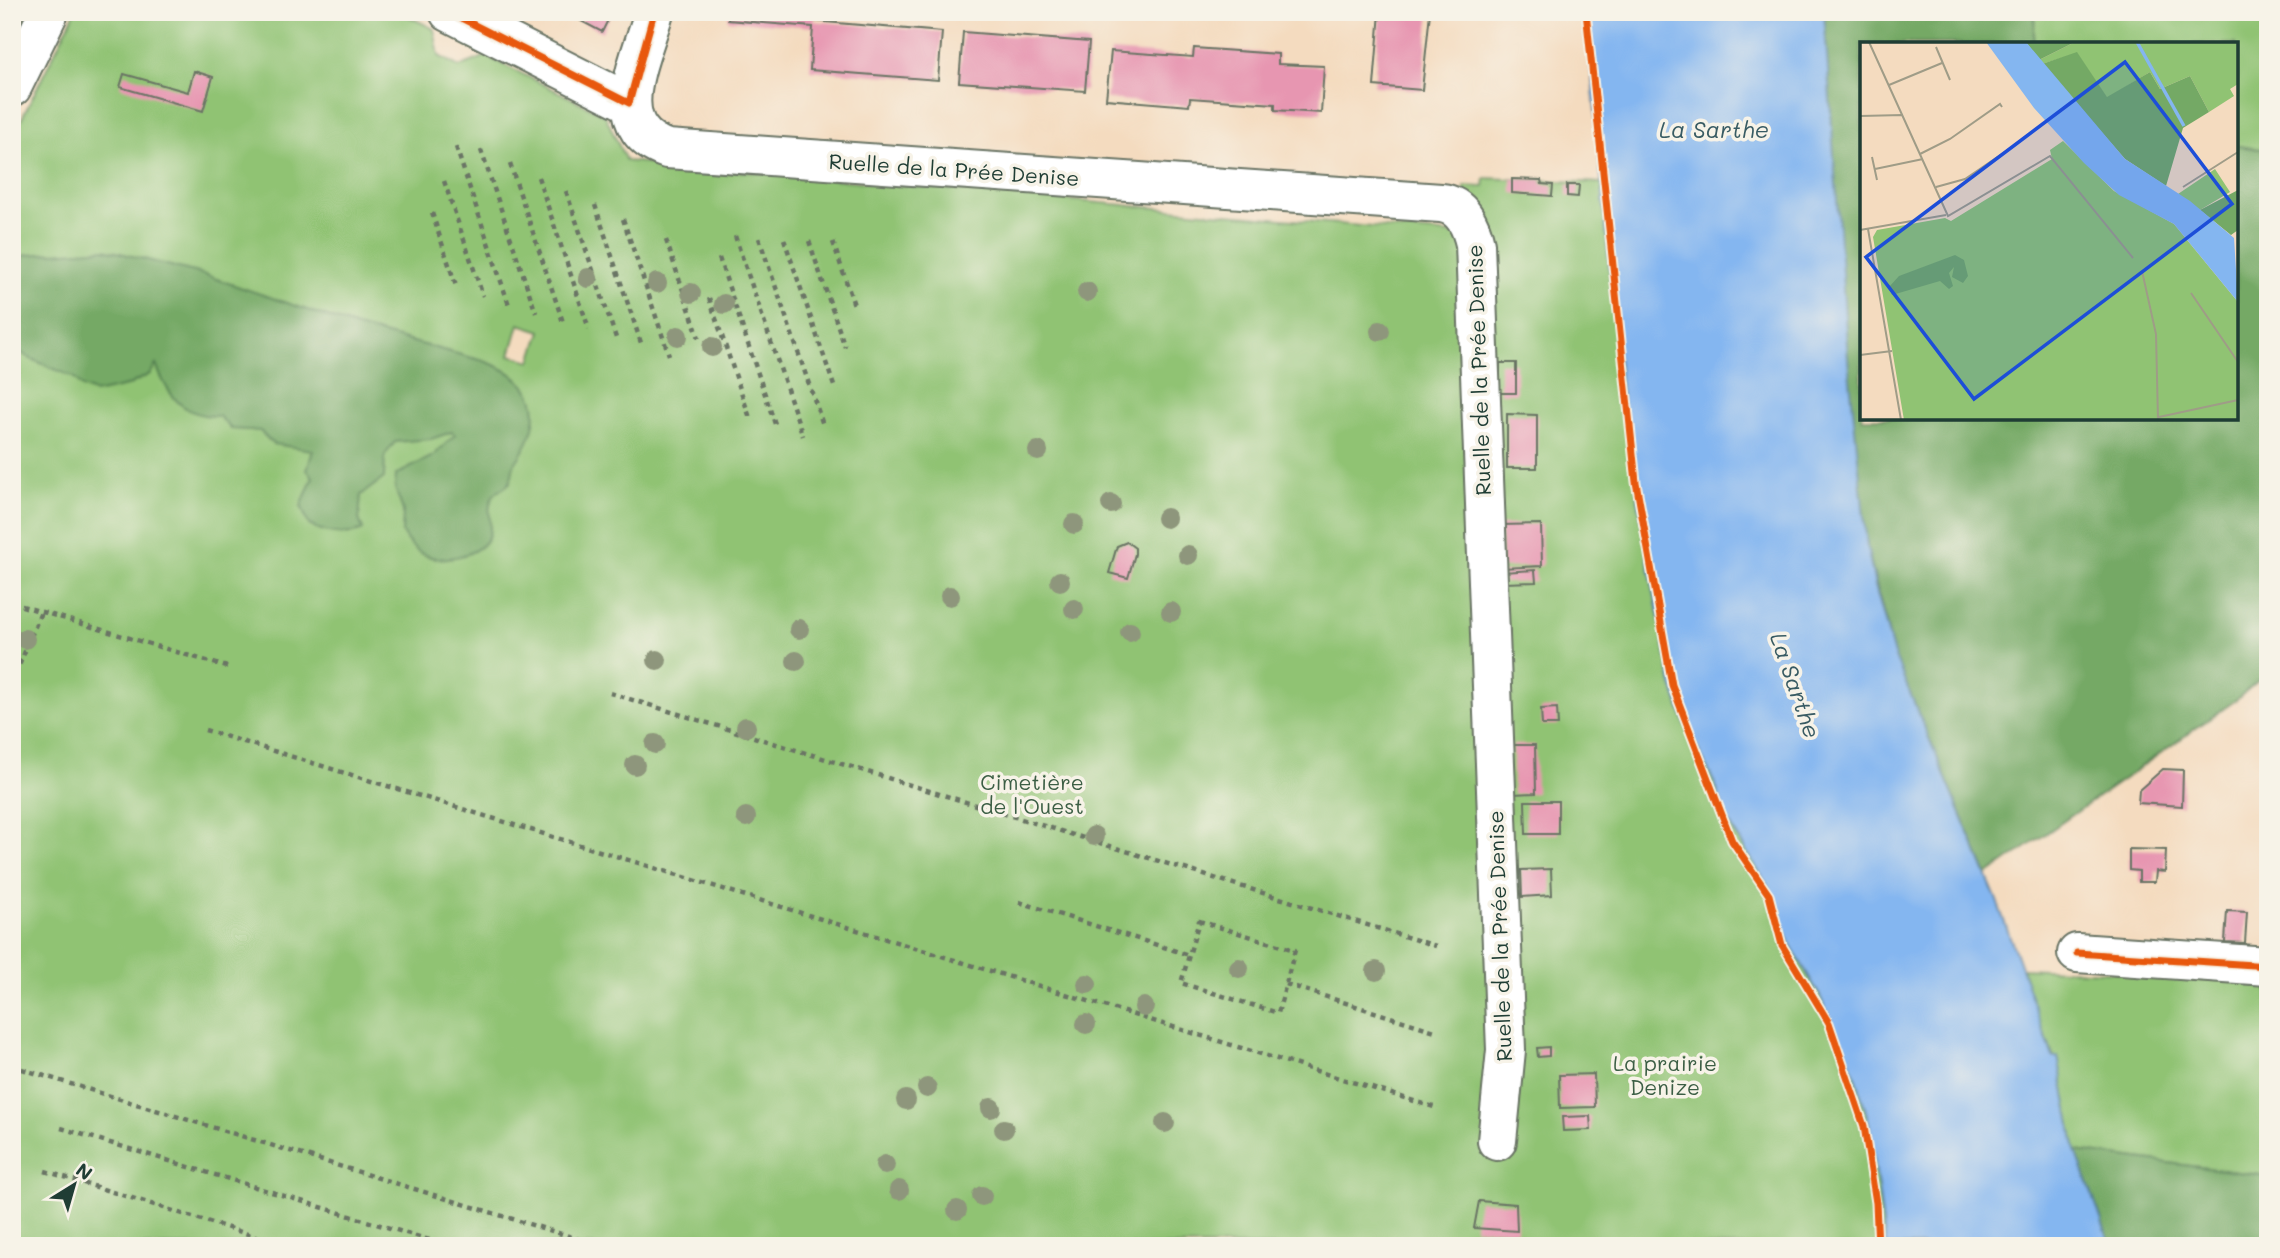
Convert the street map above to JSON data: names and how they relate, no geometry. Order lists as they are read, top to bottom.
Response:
{
  "streets": {
    "street": ["Ruelle de la Prée Denise"]
  },
  "water": ["La Sarthe"],
  "parks": ["Cimetière de l'Ouest", "La prairie Denize"],
  "north": "top right"
}
